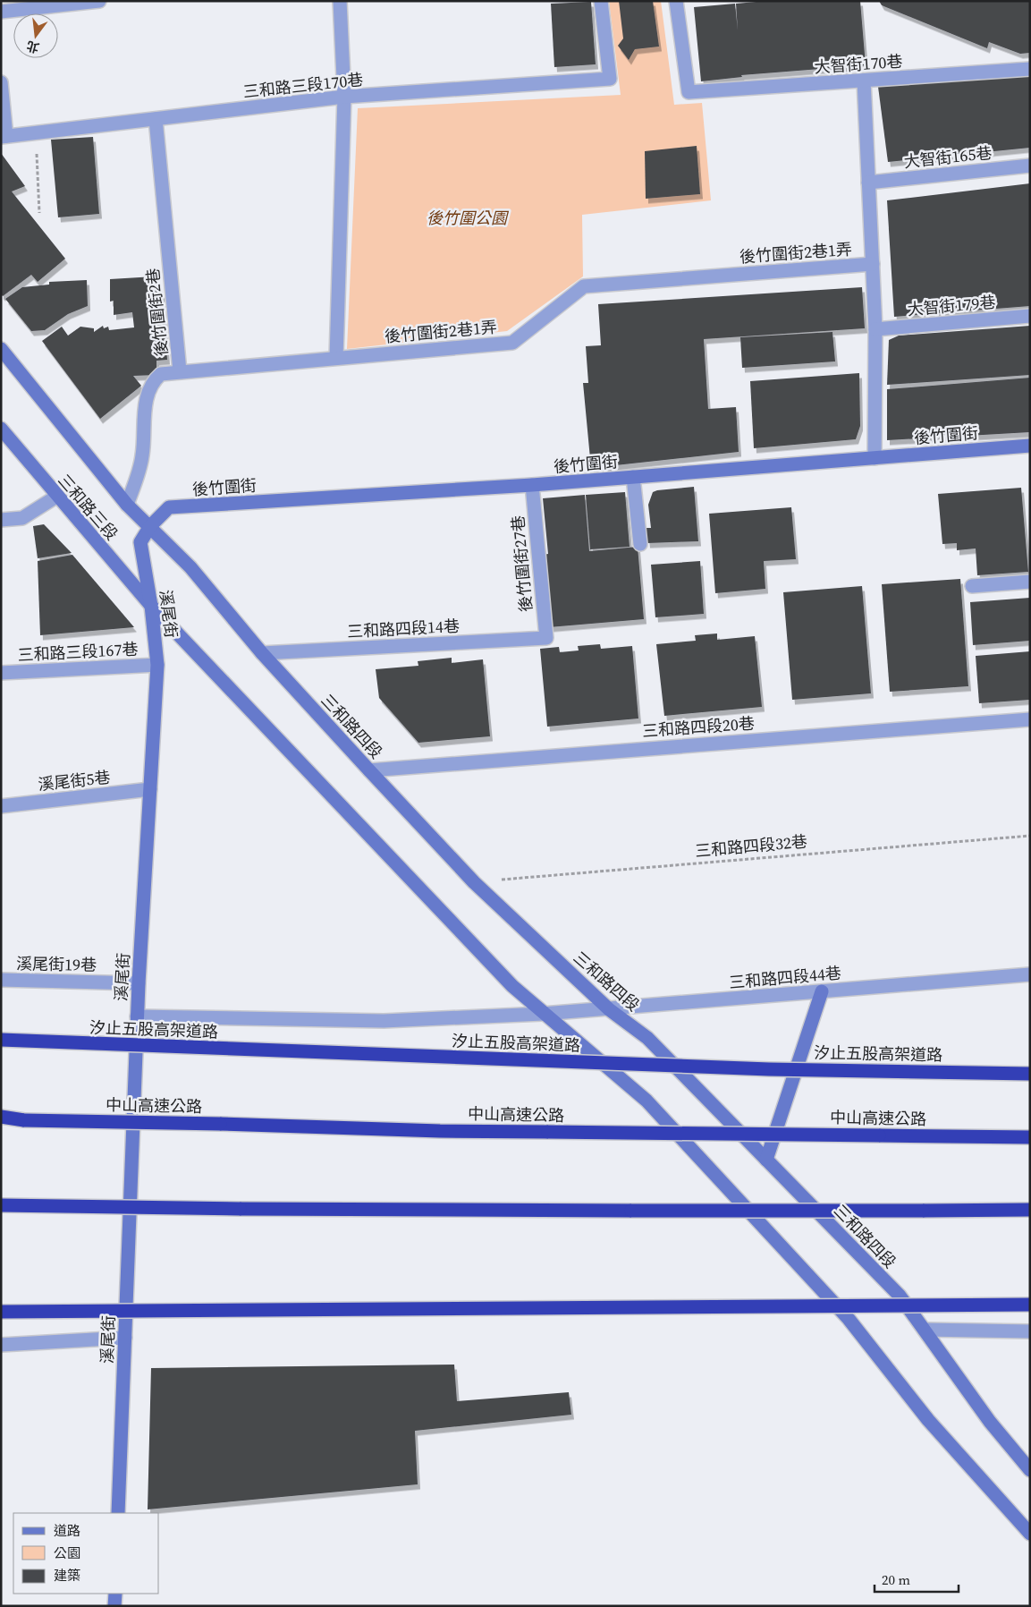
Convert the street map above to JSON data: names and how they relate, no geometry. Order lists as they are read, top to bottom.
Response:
{
  "streets": {
    "highway": ["汐止五股高架道路", "中山高速公路"],
    "main road": [
      "後竹圍街",
      "三和路三段",
      "溪尾街",
      "三和路四段"
    ],
    "street": [
      "大智街170巷",
      "三和路三段170巷",
      "大智街165巷",
      "後竹圍街2巷1弄",
      "大智街179巷",
      "後竹圍街2巷",
      "後竹圍街27巷",
      "三和路四段14巷",
      "三和路三段167巷",
      "三和路四段20巷",
      "溪尾街5巷",
      "溪尾街19巷",
      "三和路四段44巷"
    ],
    "path": ["三和路四段32巷"]
  },
  "crossings": [
    ["三和路三段170巷", "後竹圍街2巷"],
    ["後竹圍街2巷1弄", "後竹圍街2巷"],
    ["後竹圍街2巷", "三和路三段"],
    ["後竹圍街", "三和路三段"],
    ["後竹圍街", "後竹圍街27巷"],
    ["後竹圍街", "溪尾街"],
    ["後竹圍街", "三和路四段"],
    ["三和路三段", "溪尾街"],
    ["三和路三段", "三和路四段"],
    ["後竹圍街27巷", "三和路四段14巷"],
    ["溪尾街", "三和路三段167巷"],
    ["溪尾街", "三和路四段"],
    ["溪尾街", "溪尾街5巷"],
    ["溪尾街", "溪尾街19巷"],
    ["溪尾街", "三和路四段44巷"],
    ["三和路四段14巷", "三和路四段"],
    ["三和路四段", "三和路四段20巷"],
    ["三和路四段", "三和路四段32巷"],
    ["三和路四段", "三和路四段44巷"]
  ],
  "parks": ["後竹圍公園"],
  "legend": ["道路", "公園", "建築"],
  "scale_bar": "20 m",
  "north": "bottom"
}
